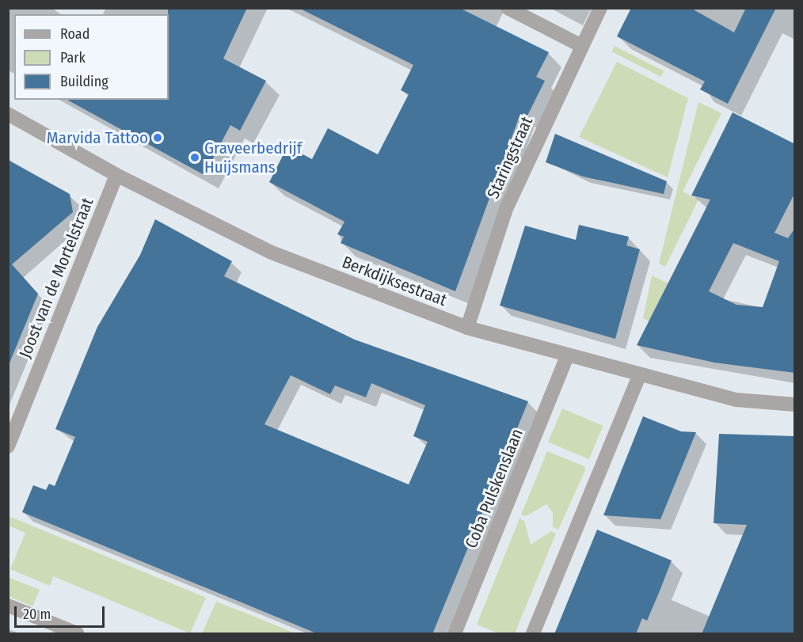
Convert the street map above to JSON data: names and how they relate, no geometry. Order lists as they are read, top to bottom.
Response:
{
  "streets": {
    "street": [
      "Staringstraat",
      "Joost van de Mortelstraat",
      "Berkdijksestraat",
      "Coba Pulskenslaan"
    ]
  },
  "crossings": [
    ["Staringstraat", "Berkdijksestraat"],
    ["Joost van de Mortelstraat", "Berkdijksestraat"],
    ["Berkdijksestraat", "Coba Pulskenslaan"]
  ],
  "places": ["Marvida Tattoo", "Graveerbedrijf Huijsmans"],
  "legend": ["Road", "Park", "Building"],
  "scale_bar": "20 m"
}
